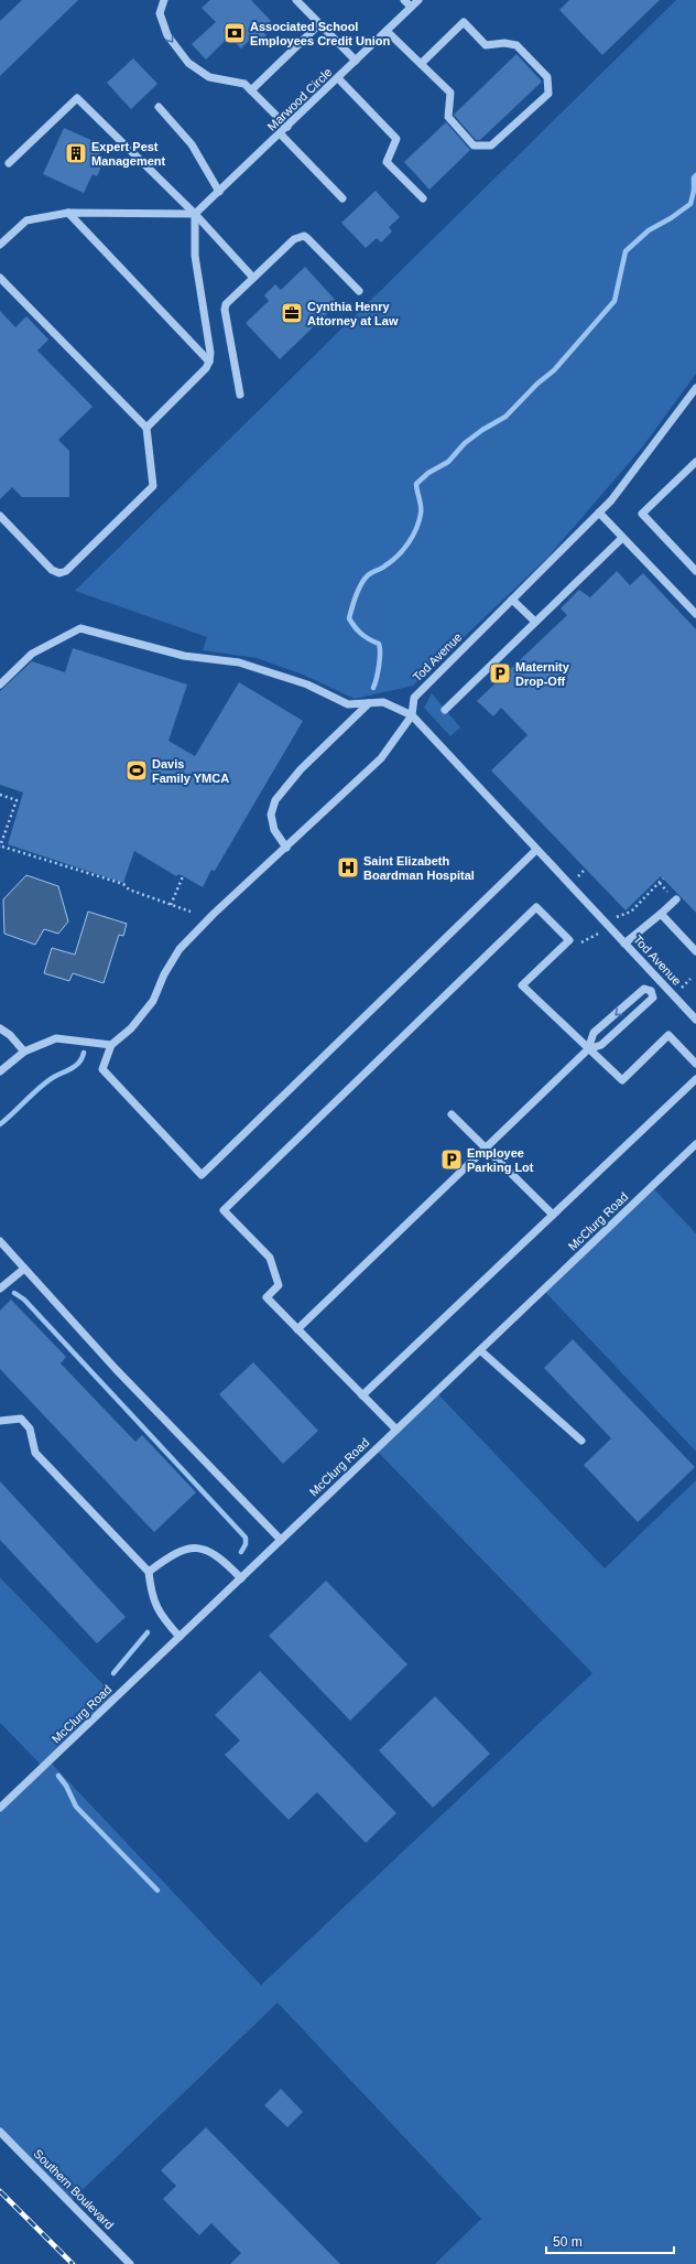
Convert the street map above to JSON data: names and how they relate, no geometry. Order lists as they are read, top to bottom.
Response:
{
  "streets": {
    "street": [
      "Marwood Circle",
      "Tod Avenue",
      "McClurg Road",
      "Southern Boulevard"
    ]
  },
  "places": {
    "bank": ["Associated School Employees Credit Union"],
    "building": ["Expert Pest Management"],
    "office": ["Cynthia Henry Attorney at Law"],
    "parking": ["Maternity Drop-Off", "Employee Parking Lot"],
    "sports": ["Davis Family YMCA"],
    "hospital": ["Saint Elizabeth Boardman Hospital"]
  },
  "scale_bar": "50 m"
}
